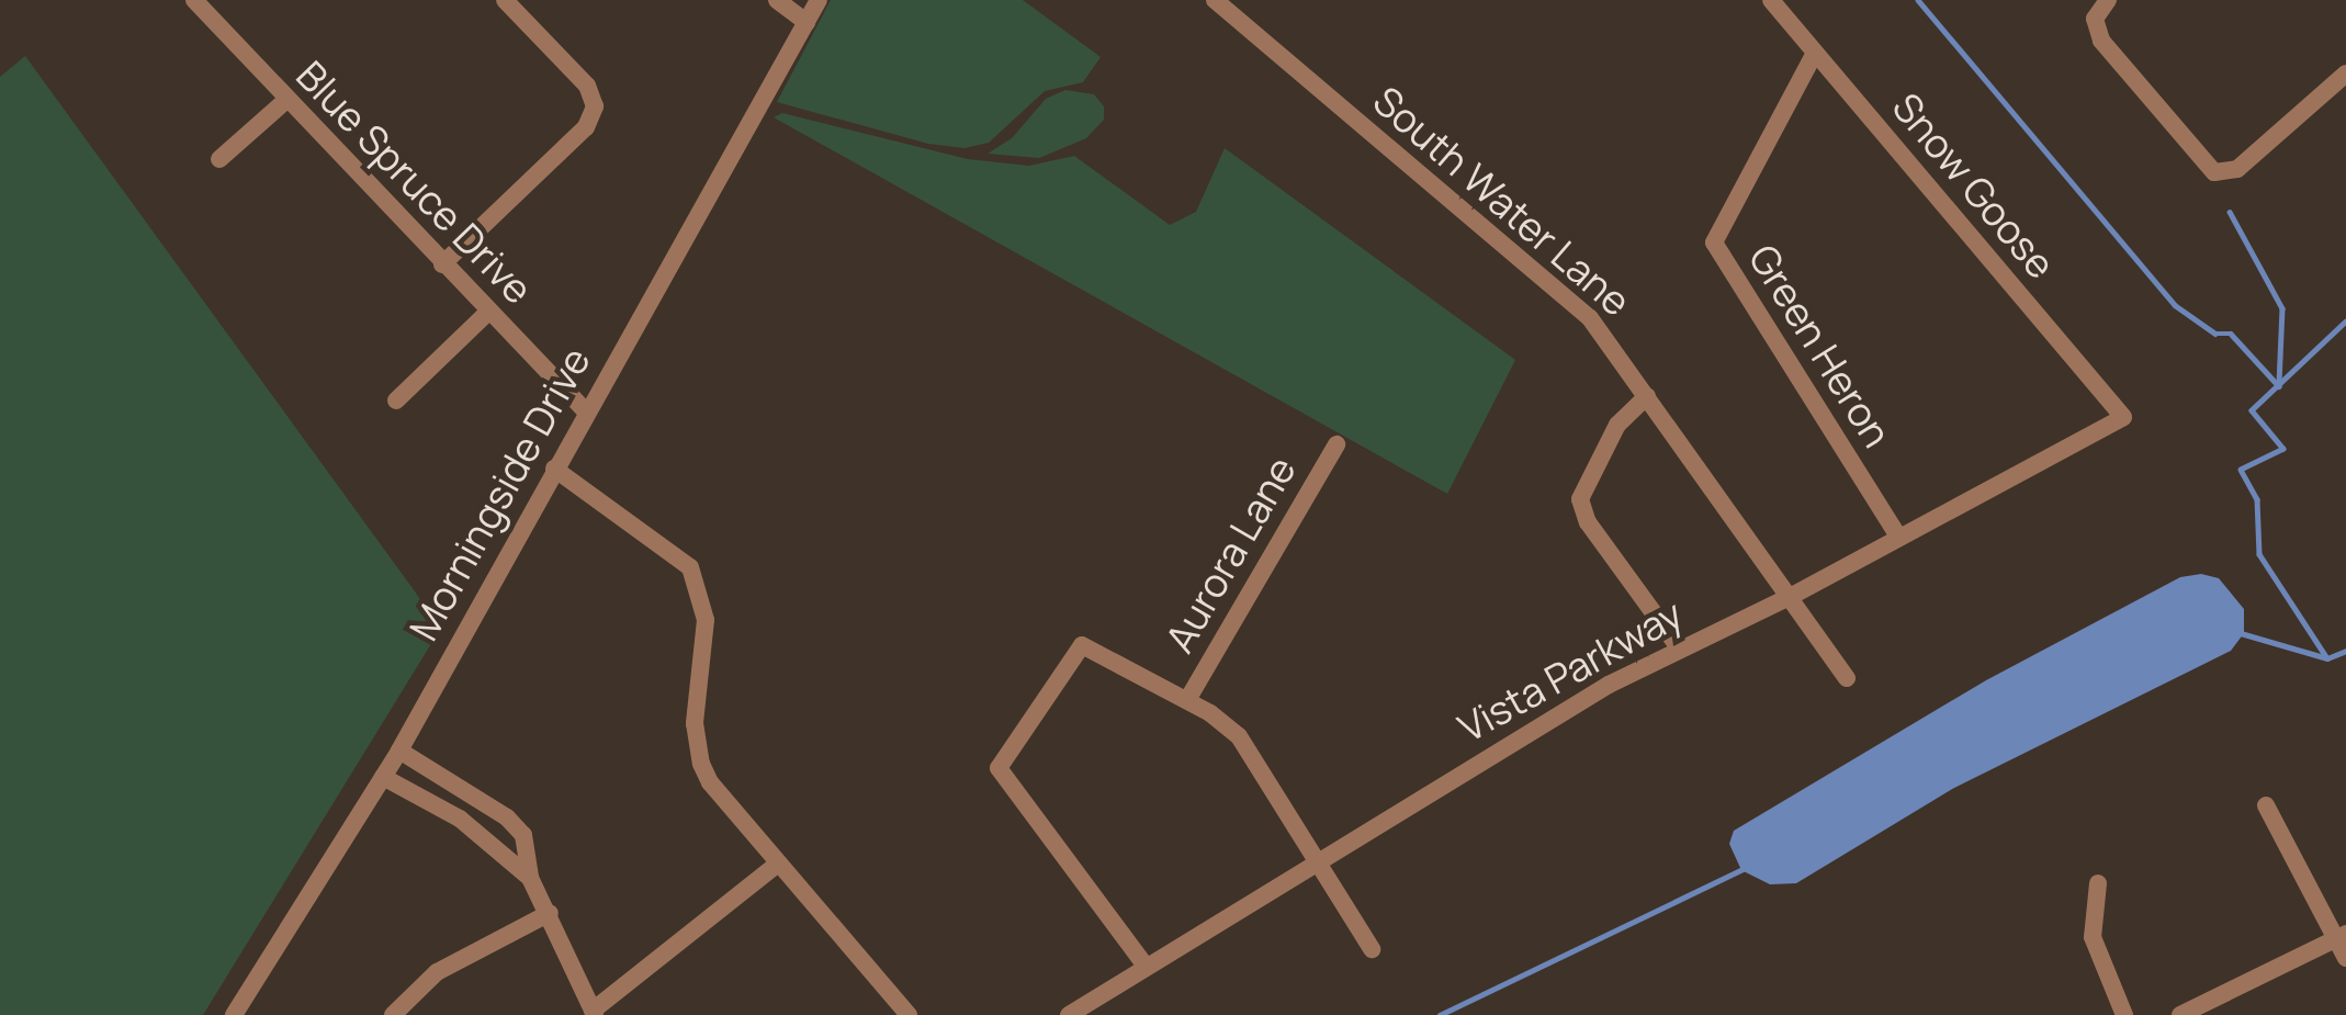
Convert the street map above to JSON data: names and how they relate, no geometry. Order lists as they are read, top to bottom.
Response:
{
  "streets": {
    "street": [
      "Blue Spruce Drive",
      "Snow Goose",
      "South Water Lane",
      "Green Heron",
      "Morningside Drive",
      "Aurora Lane",
      "Vista Parkway"
    ]
  },
  "crossings": [
    ["Blue Spruce Drive", "Morningside Drive"],
    ["Snow Goose", "Green Heron"],
    ["Snow Goose", "Vista Parkway"],
    ["South Water Lane", "Vista Parkway"],
    ["Green Heron", "Vista Parkway"]
  ]
}
